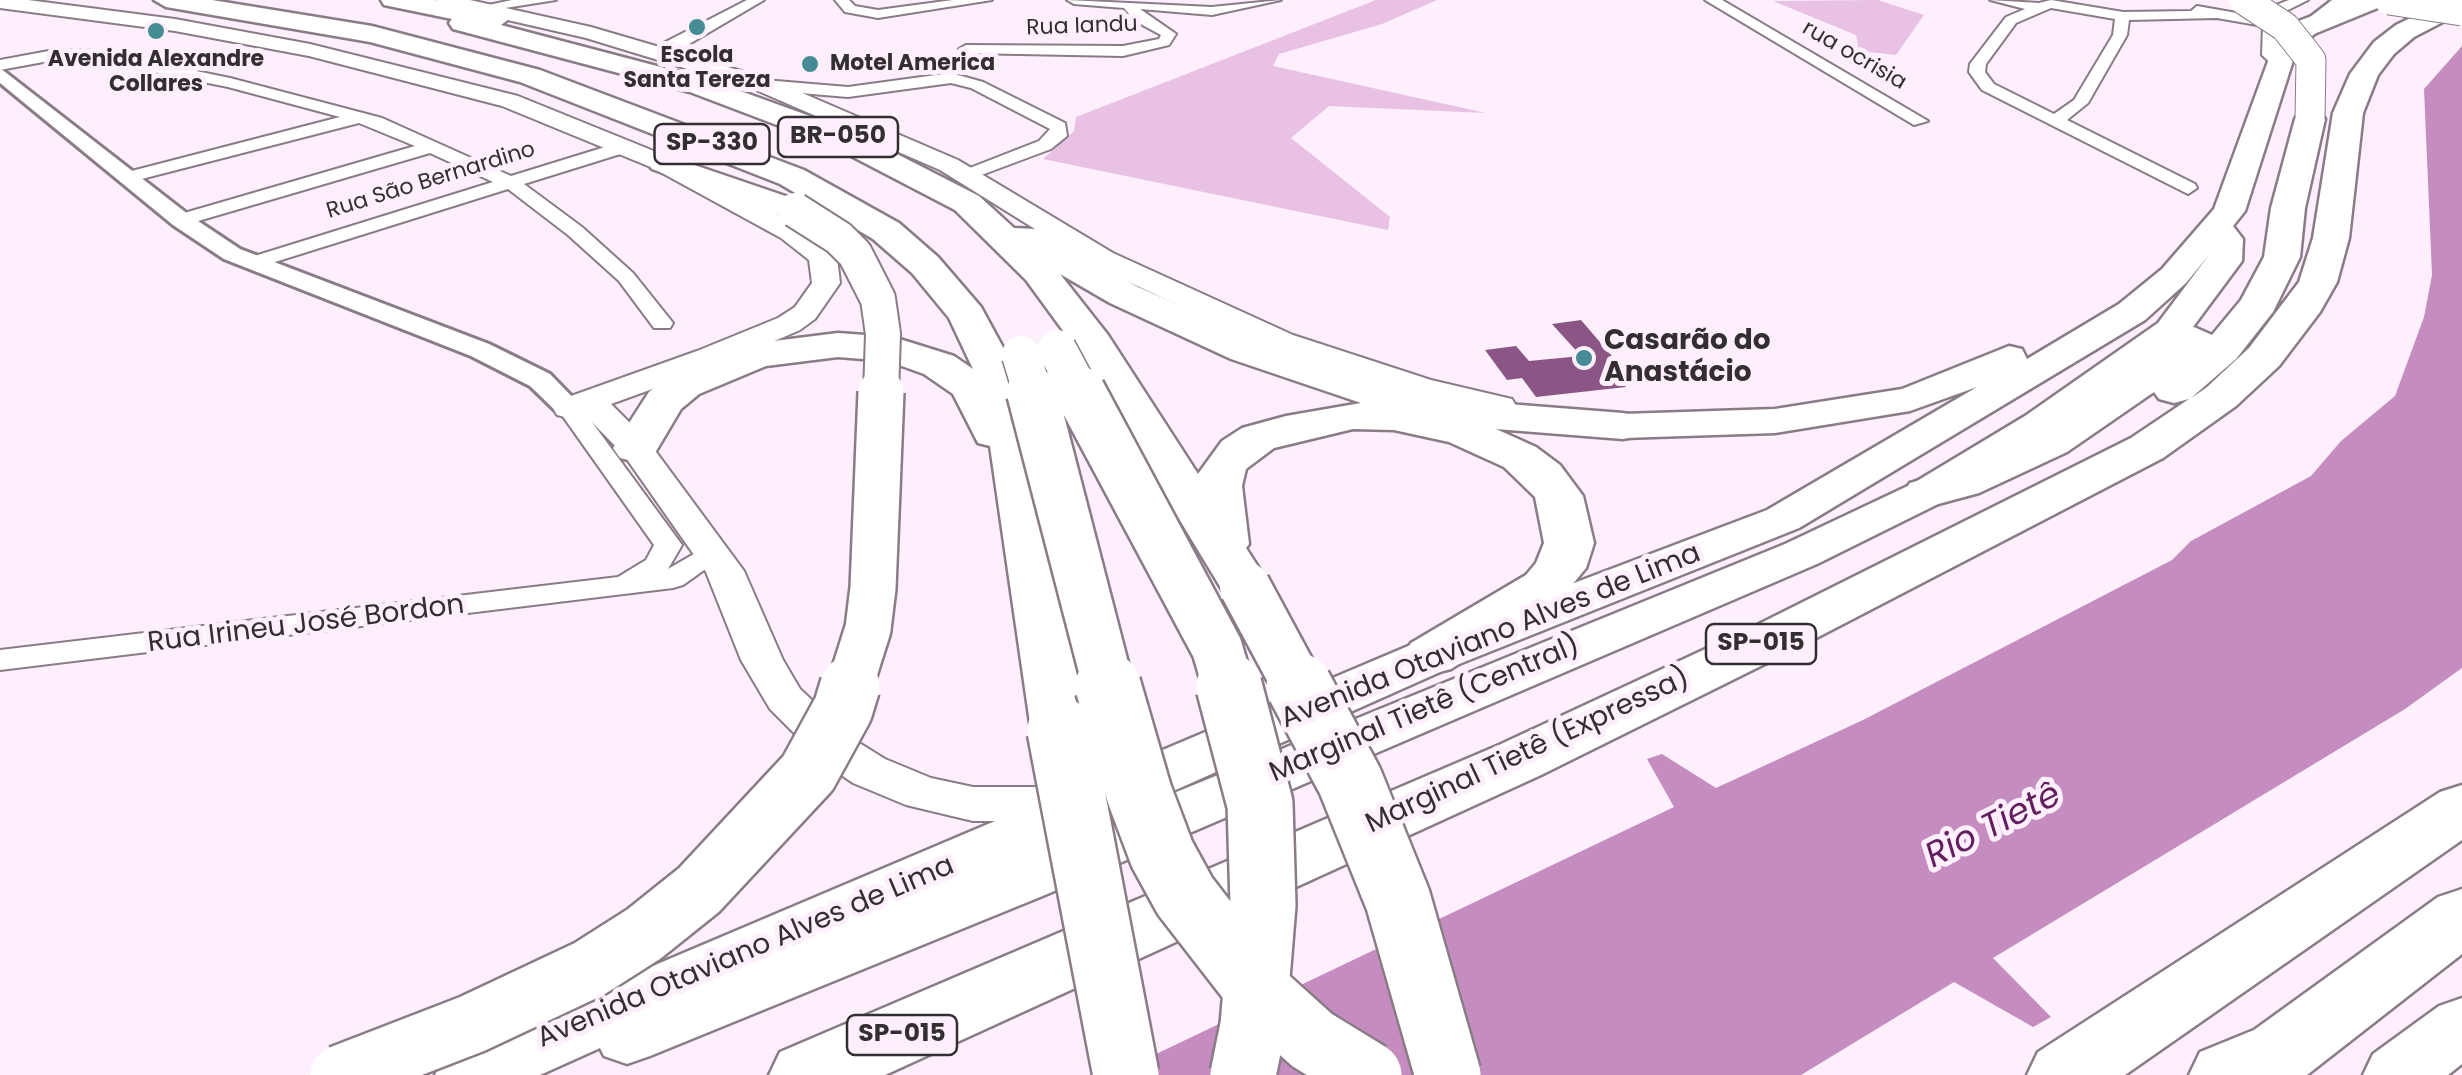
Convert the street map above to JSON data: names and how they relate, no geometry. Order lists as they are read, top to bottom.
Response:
{
  "streets": {
    "highway": [
      "BR-050",
      "SP-330",
      "Avenida Otaviano Alves de Lima",
      "SP-015",
      "Marginal Tietê (Central)",
      "Marginal Tietê (Expressa)"
    ],
    "street": [
      "Rua Iandu",
      "rua ocrisia",
      "Rua São Bernardino",
      "Rua Irineu José Bordon"
    ]
  },
  "crossings": [
    ["Avenida Otaviano Alves de Lima", "Marginal Tietê (Central)"]
  ],
  "water": ["Rio Tietê"],
  "places": [
    "Escola Santa Tereza",
    "Avenida Alexandre Collares",
    "Motel America",
    "Casarão do Anastácio"
  ]
}
